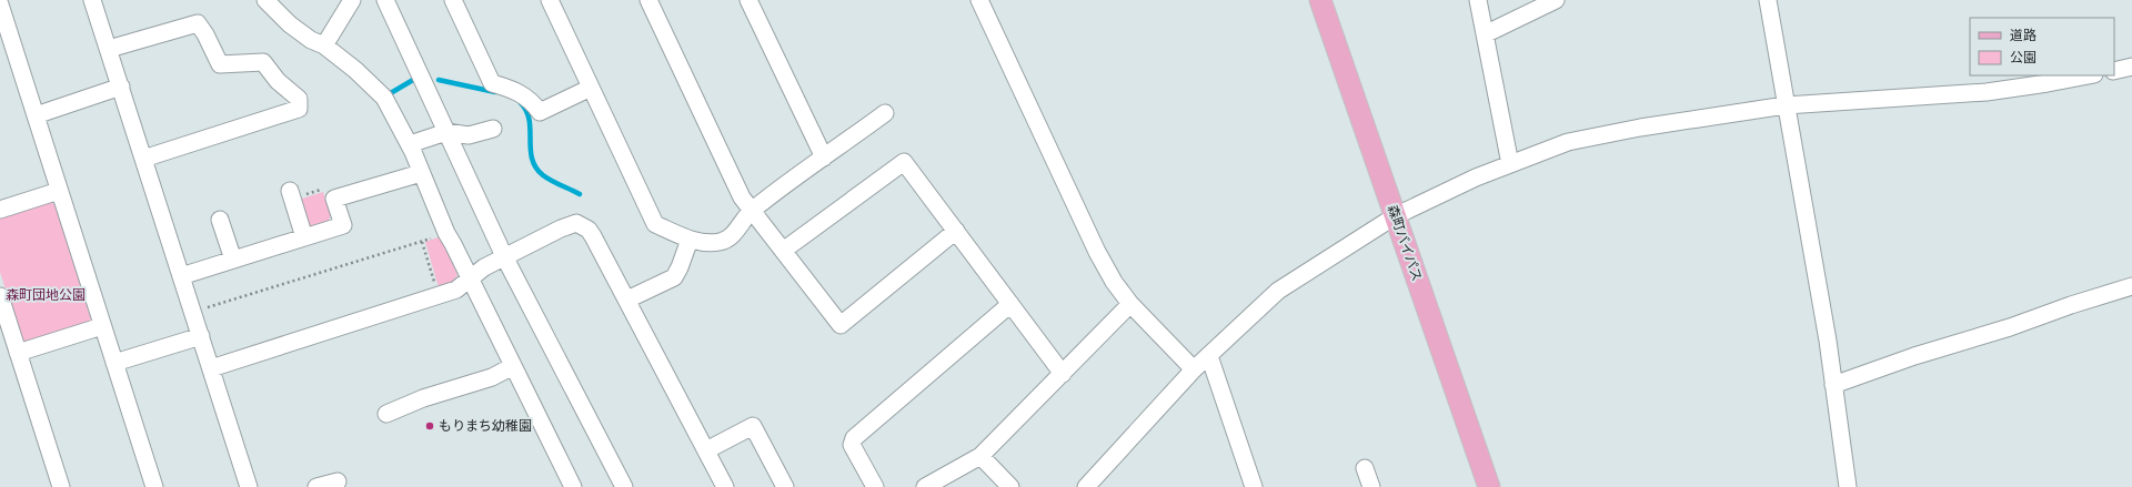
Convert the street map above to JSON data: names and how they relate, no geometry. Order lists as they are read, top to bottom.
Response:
{
  "streets": {
    "main road": ["森町バイパス"]
  },
  "parks": ["森町団地公園"],
  "places": ["もりまち幼稚園"],
  "legend": ["道路", "公園"]
}
